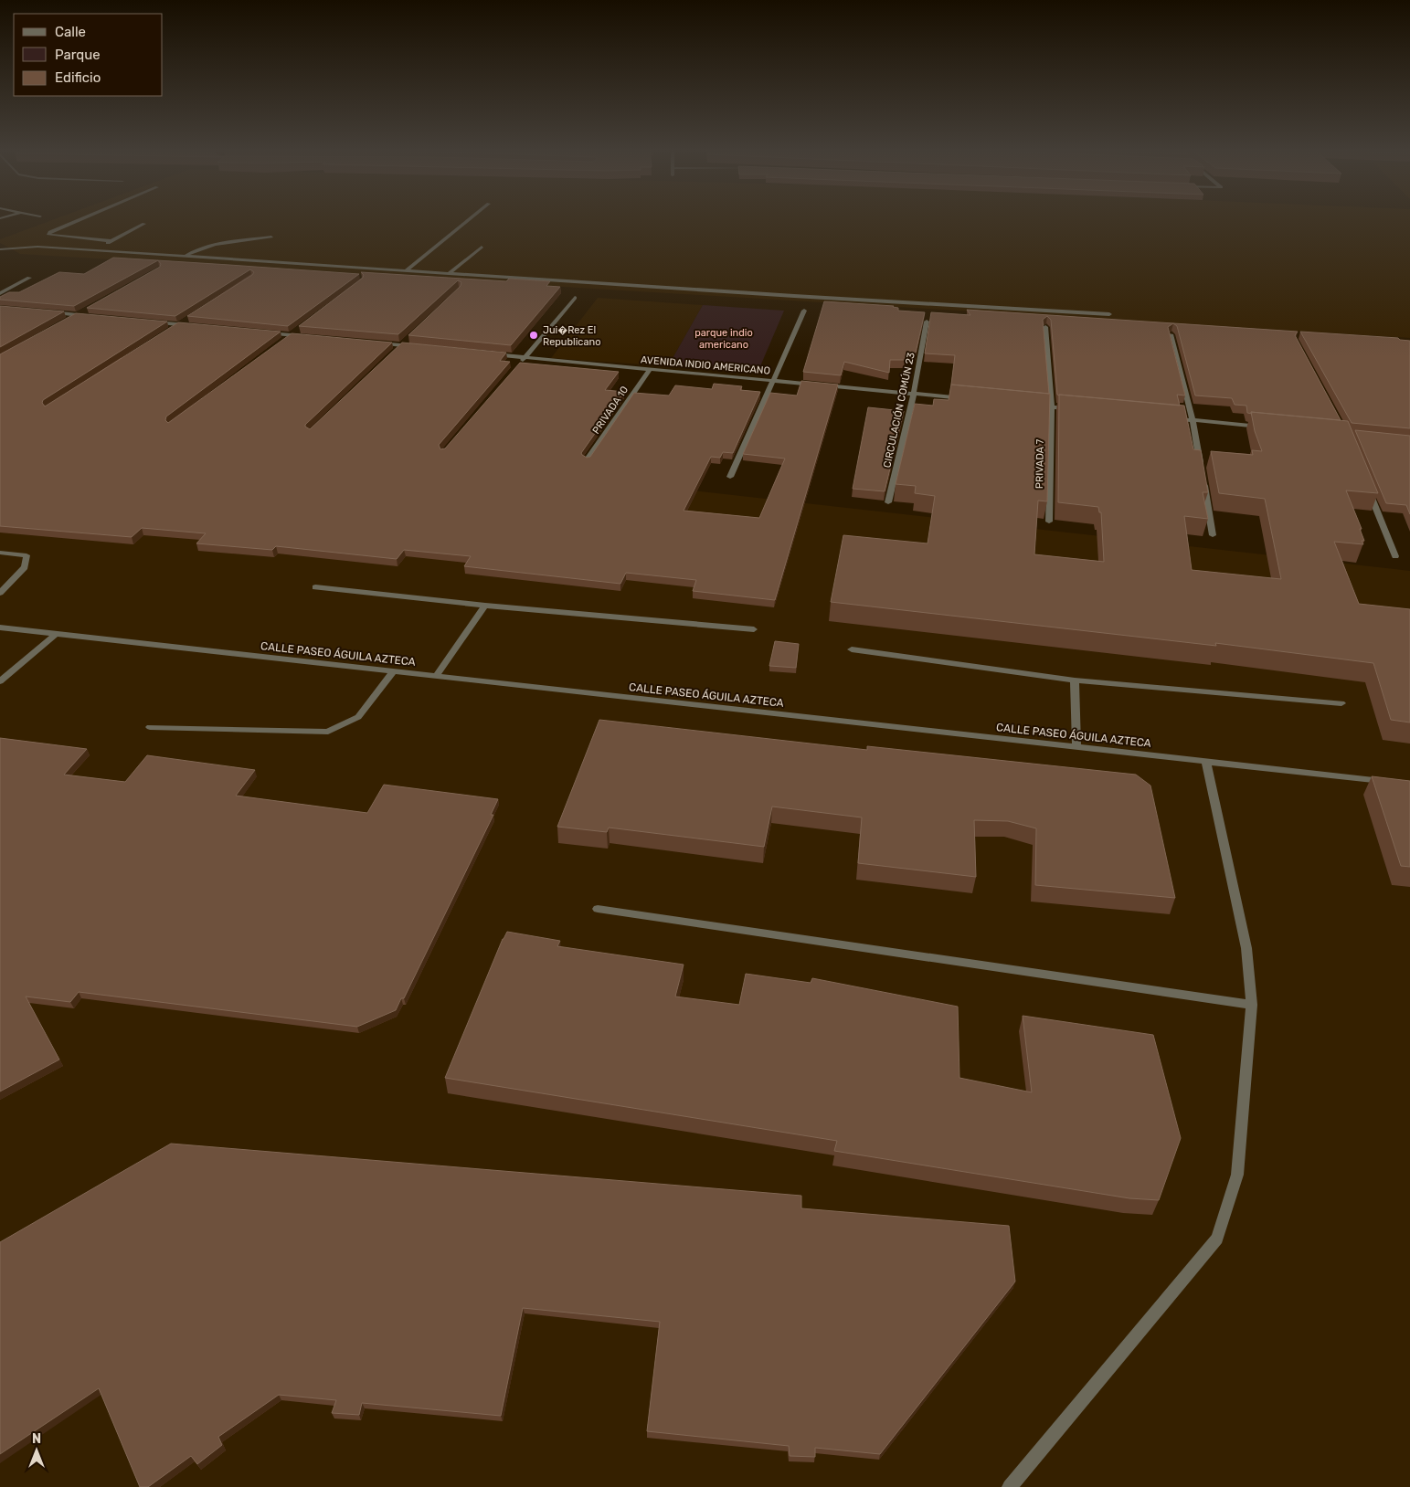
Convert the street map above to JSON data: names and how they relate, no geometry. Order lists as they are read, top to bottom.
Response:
{
  "streets": {
    "street": [
      "AVENIDA INDIO AMERICANO",
      "PRIVADA 10",
      "CIRCULACIÓN COMÚN 23",
      "PRIVADA 7",
      "CALLE PASEO ÁGUILA AZTECA"
    ]
  },
  "crossings": [
    ["AVENIDA INDIO AMERICANO", "PRIVADA 10"],
    ["AVENIDA INDIO AMERICANO", "CIRCULACIÓN COMÚN 23"]
  ],
  "parks": ["parque indio americano"],
  "places": ["Jui�Rez El Republicano"],
  "legend": ["Calle", "Parque", "Edificio"],
  "north": "top"
}
